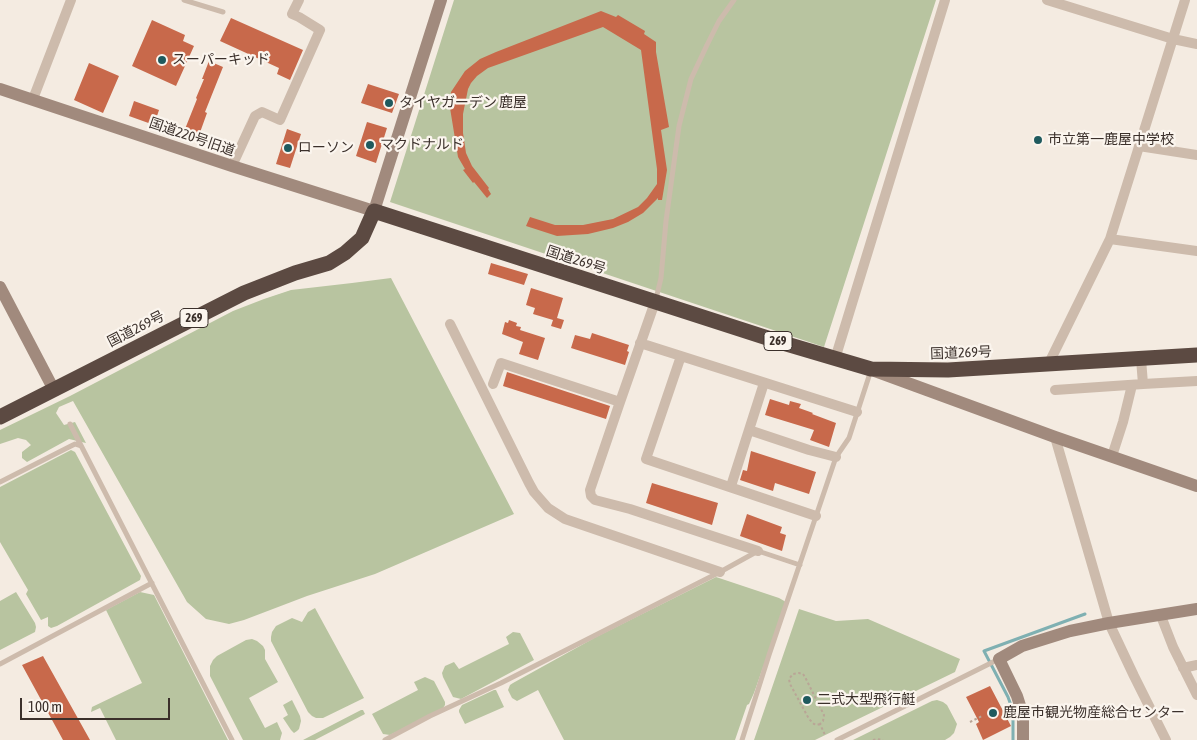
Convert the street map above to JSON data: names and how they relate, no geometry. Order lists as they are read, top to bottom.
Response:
{
  "streets": {
    "highway": ["国道269号", "269"],
    "street": ["国道220号旧道"]
  },
  "crossings": [
    ["国道220号旧道", "国道269号"]
  ],
  "places": [
    "スーパーキッド",
    "タイヤガーデン 鹿屋",
    "市立第一鹿屋中学校",
    "マクドナルド",
    "ローソン",
    "二式大型飛行艇",
    "鹿屋市観光物産総合センター"
  ],
  "scale_bar": "100 m"
}
